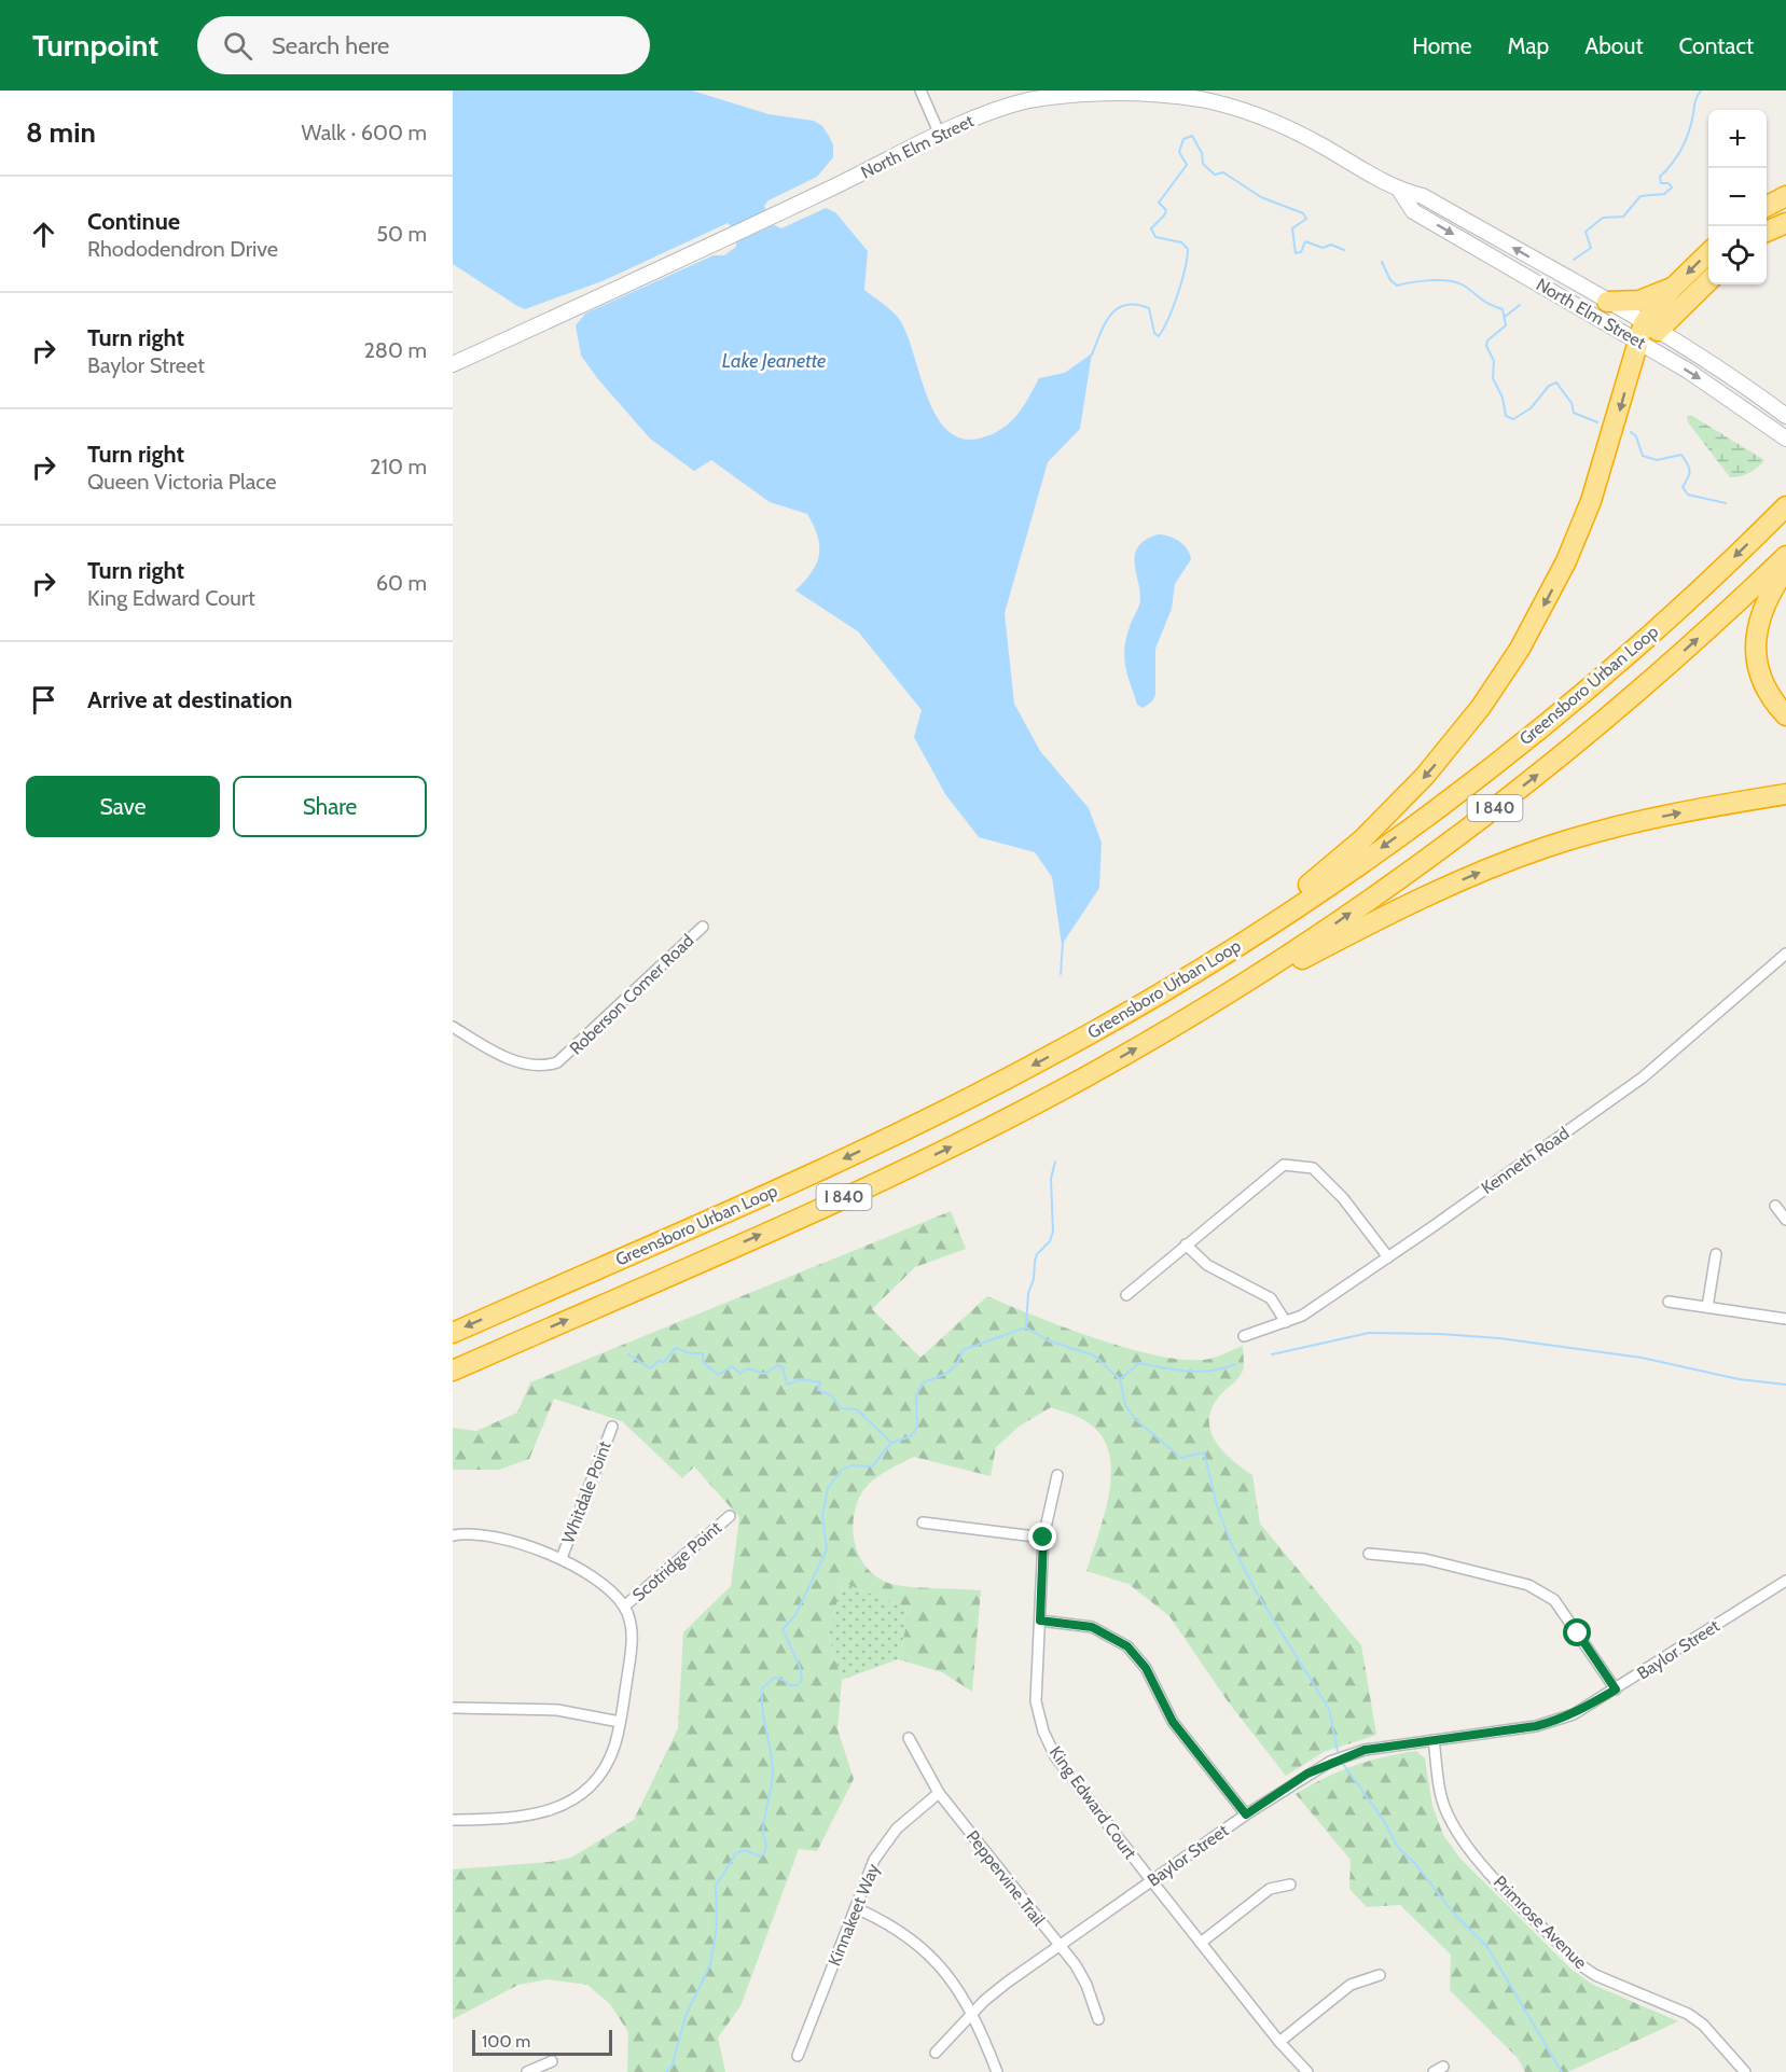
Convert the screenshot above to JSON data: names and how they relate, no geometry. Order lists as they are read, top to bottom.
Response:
{
  "streets": {
    "highway": ["Greensboro Urban Loop", "I 840"],
    "main road": ["North Elm Street"],
    "street": [
      "Roberson Comer Road",
      "Kenneth Road",
      "Whitdale Point",
      "Scotridge Point",
      "Baylor Street",
      "King Edward Court",
      "Peppervine Trail",
      "Kinnakeet Way",
      "Primrose Avenue"
    ]
  },
  "crossings": [
    ["Baylor Street", "King Edward Court"],
    ["Baylor Street", "Peppervine Trail"],
    ["Baylor Street", "Primrose Avenue"],
    ["Peppervine Trail", "Kinnakeet Way"]
  ],
  "water": ["Lake Jeanette"],
  "scale_bar": "100 m",
  "page": {
    "header": "Turnpoint",
    "search": "Search here",
    "nav": [
      "Home",
      "Map",
      "About",
      "Contact"
    ],
    "heading": ["8 min", "Walk · 600 m"],
    "map_buttons": ["+", "−"],
    "list": [
      ["Continue", "Rhododendron Drive", "50 m"],
      ["Turn right", "Baylor Street", "280 m"],
      ["Turn right", "Queen Victoria Place", "210 m"],
      ["Turn right", "King Edward Court", "60 m"],
      "Arrive at destination"
    ],
    "buttons": ["Save", "Share"],
    "scale": "100 m"
  }
}
